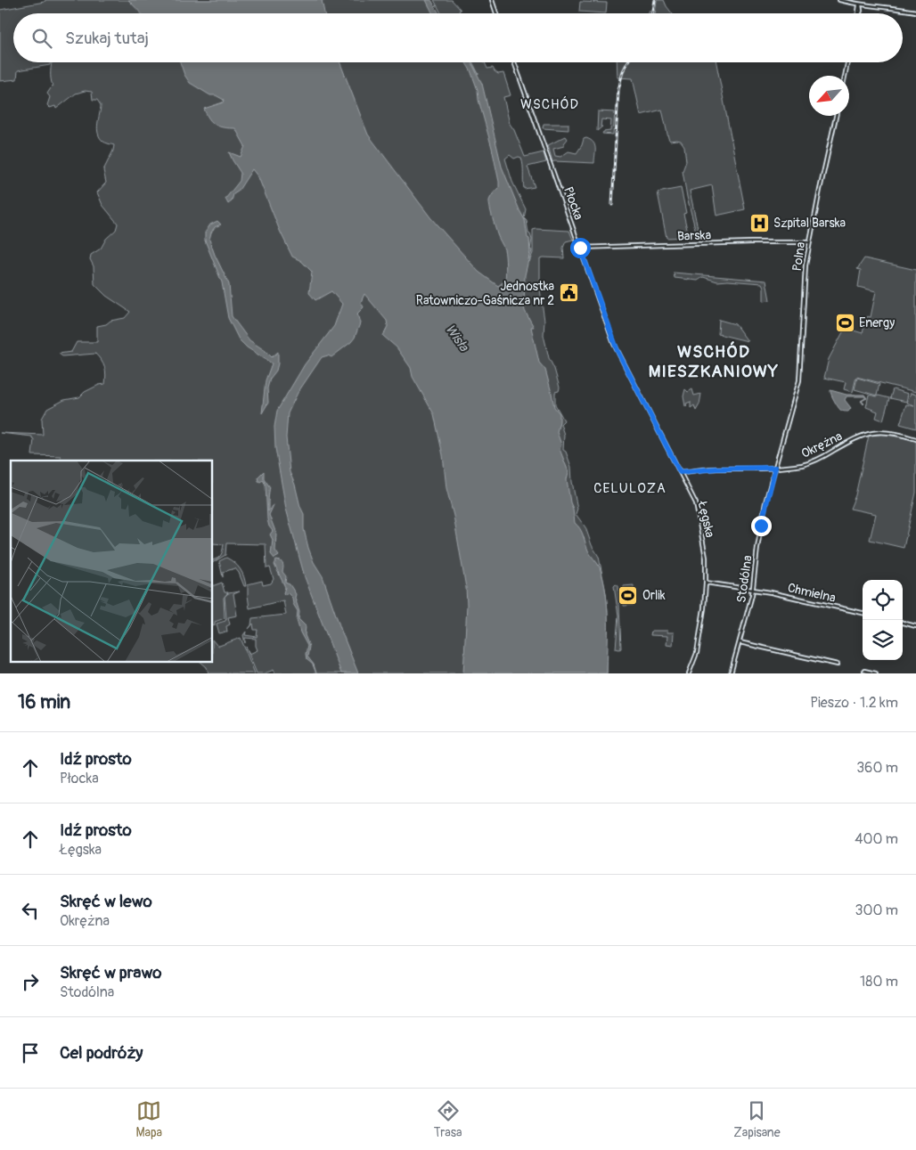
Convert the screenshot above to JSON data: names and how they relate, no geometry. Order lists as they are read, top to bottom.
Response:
{
  "streets": {
    "street": [
      "Płocka",
      "Barska",
      "Polna",
      "Okrężna",
      "Łęgska",
      "Stodólna",
      "Chmielna"
    ]
  },
  "crossings": [
    ["Płocka", "Barska"],
    ["Płocka", "Łęgska"],
    ["Barska", "Polna"],
    ["Polna", "Stodólna"],
    ["Okrężna", "Łęgska"],
    ["Okrężna", "Stodólna"],
    ["Łęgska", "Chmielna"],
    ["Stodólna", "Chmielna"]
  ],
  "districts": ["WSCHÓD", "WSCHÓD MIESZKANIOWY", "CELULOZA"],
  "water": ["Wisła"],
  "places": {
    "hospital": ["Szpital Barska"],
    "public building": ["Jednostka Ratowniczo-Gaśnicza nr 2"],
    "sports": ["Energy", "Orlik"]
  },
  "north": "bottom left",
  "page": {
    "search": "Szukaj tutaj",
    "heading": ["16 min", "Pieszo · 1.2 km"],
    "list": [
      ["Idź prosto", "Płocka", "360 m"],
      ["Idź prosto", "Łęgska", "400 m"],
      ["Skręć w lewo", "Okrężna", "300 m"],
      ["Skręć w prawo", "Stodólna", "180 m"],
      "Cel podróży"
    ],
    "nav": ["Mapa", "Trasa", "Zapisane"]
  }
}
